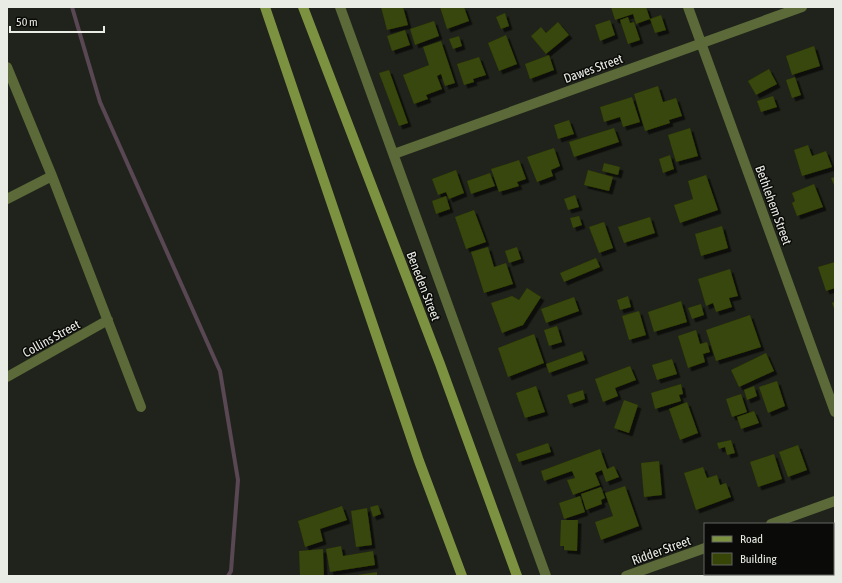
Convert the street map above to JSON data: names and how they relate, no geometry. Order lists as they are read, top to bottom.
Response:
{
  "streets": {
    "main road": ["Beneden Street"],
    "street": [
      "Dawes Street",
      "Bethlehem Street",
      "Collins Street",
      "Ridder Street"
    ]
  },
  "crossings": [
    ["Dawes Street", "Bethlehem Street"],
    ["Dawes Street", "Beneden Street"]
  ],
  "legend": ["Road", "Building"],
  "scale_bar": "50 m"
}
